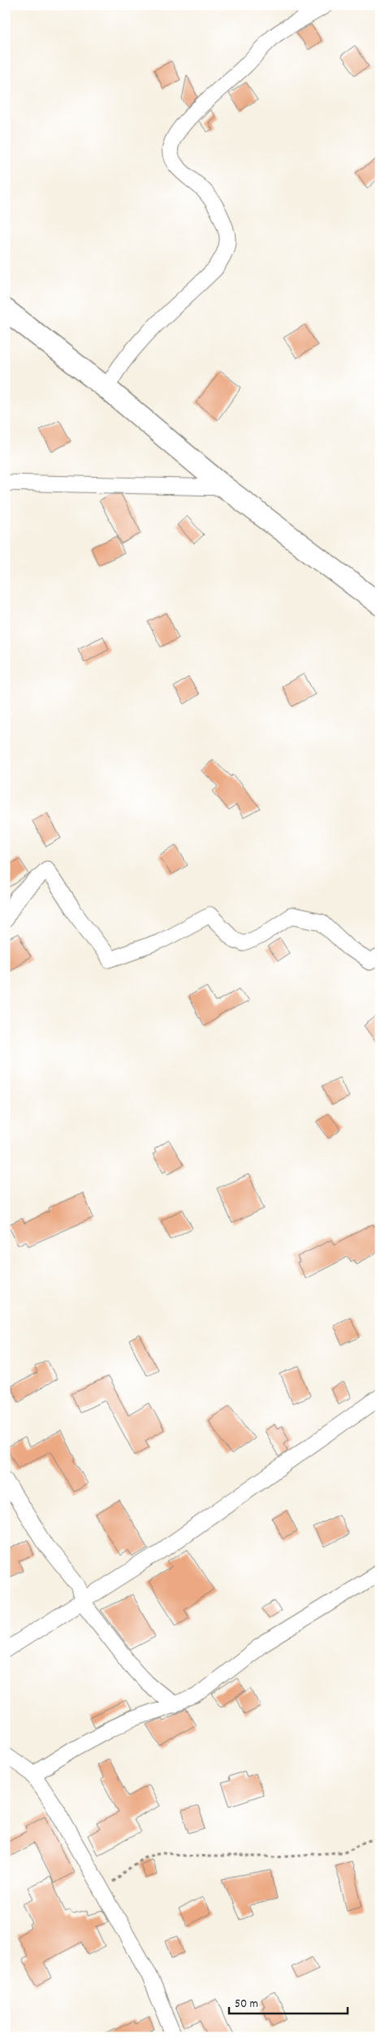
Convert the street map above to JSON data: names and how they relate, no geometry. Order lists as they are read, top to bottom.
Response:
{
  "scale_bar": "50 m"
}
